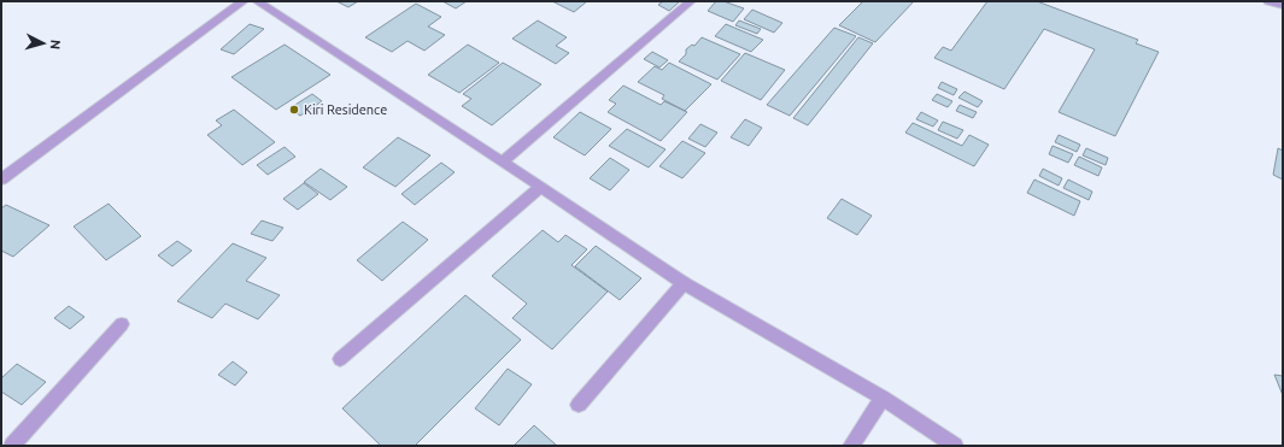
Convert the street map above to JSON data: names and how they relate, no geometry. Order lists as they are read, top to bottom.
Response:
{
  "places": ["Kiri Residence"],
  "north": "right"
}
